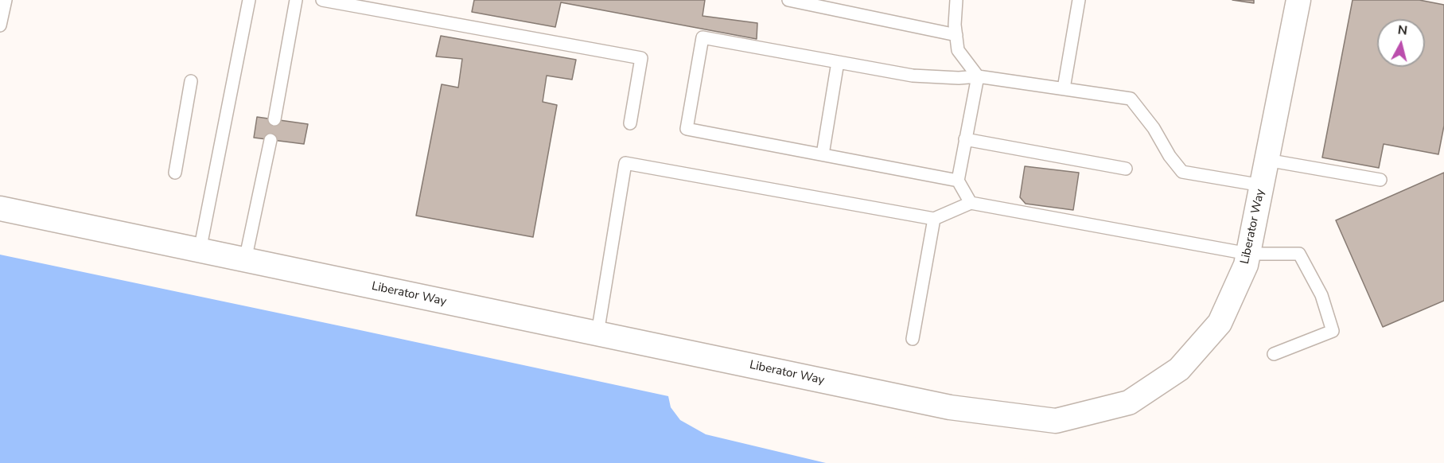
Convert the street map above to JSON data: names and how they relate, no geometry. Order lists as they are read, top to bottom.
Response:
{
  "streets": {
    "street": ["Liberator Way"]
  },
  "north": "top"
}
